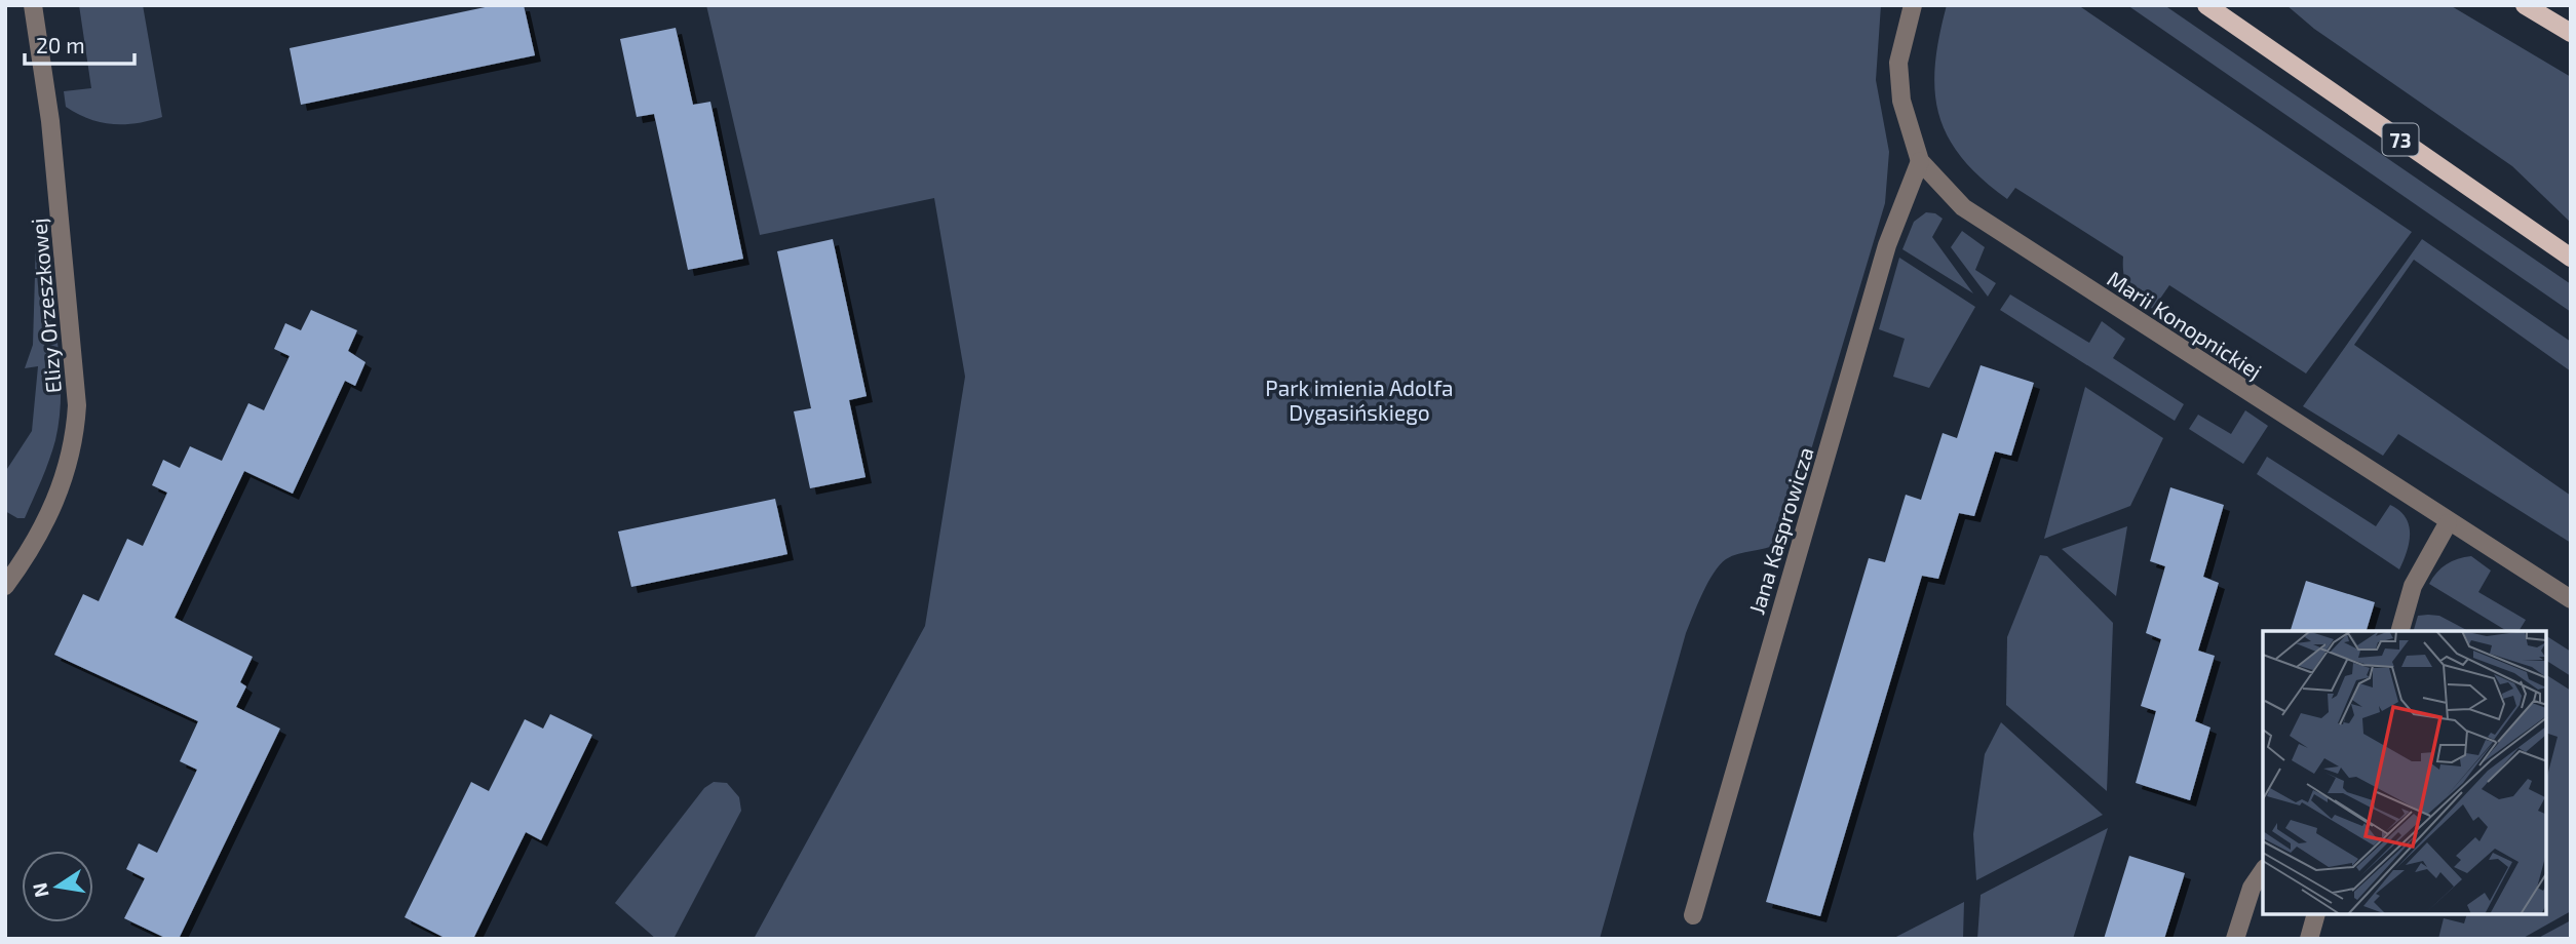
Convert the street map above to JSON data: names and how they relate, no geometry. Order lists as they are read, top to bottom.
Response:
{
  "streets": {
    "main road": ["73"],
    "street": ["Elizy Orzeszkowej", "Marii Konopnickiej", "Jana Kasprowicza"]
  },
  "crossings": [
    ["Marii Konopnickiej", "Jana Kasprowicza"]
  ],
  "parks": ["Park imienia Adolfa Dygasińskiego"],
  "scale_bar": "20 m",
  "north": "left"
}
